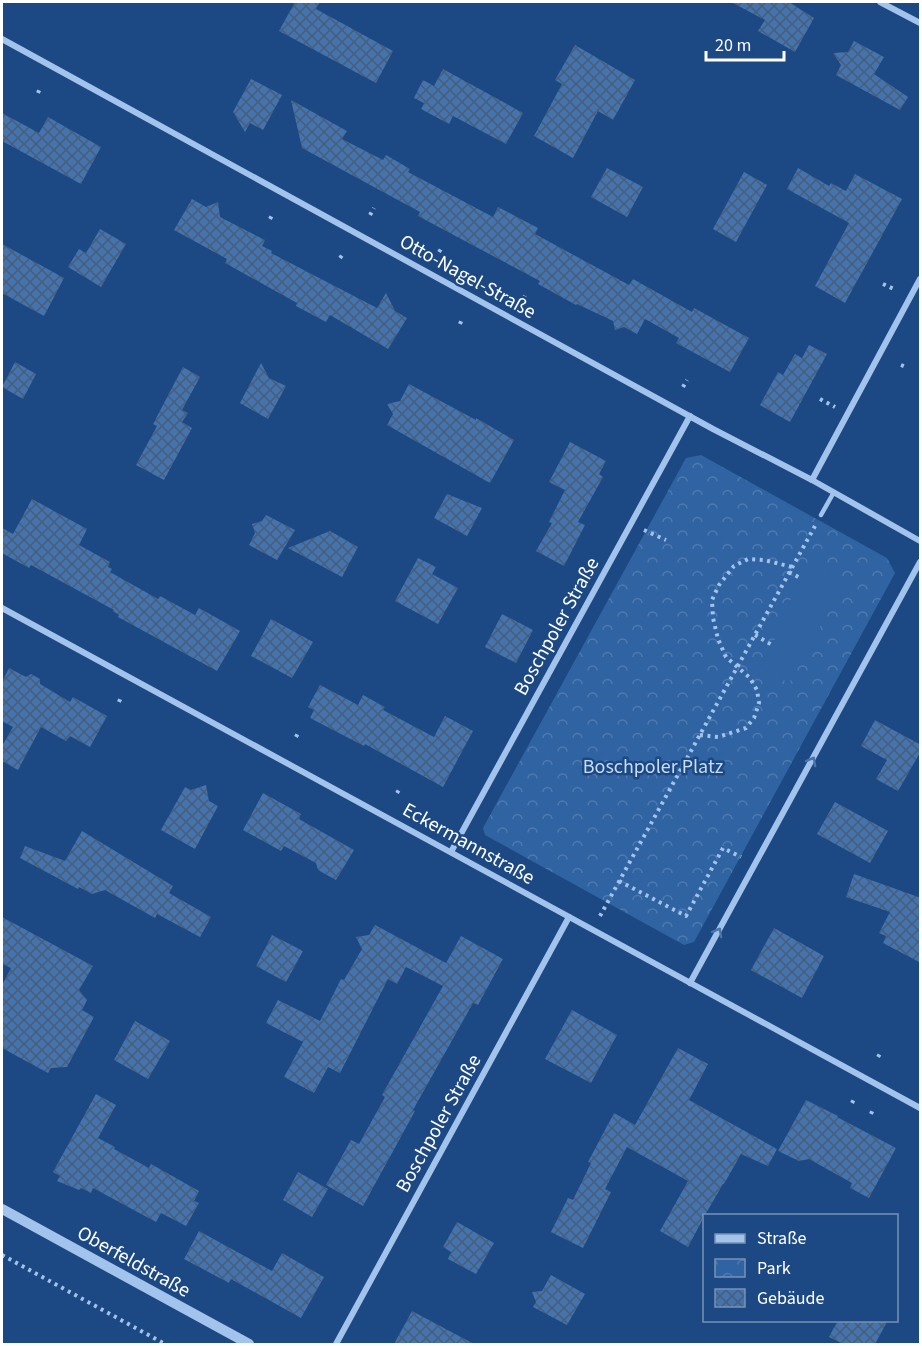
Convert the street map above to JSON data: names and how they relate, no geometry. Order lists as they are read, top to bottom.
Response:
{
  "streets": {
    "street": [
      "Otto-Nagel-Straße",
      "Boschpoler Straße",
      "Eckermannstraße",
      "Oberfeldstraße"
    ]
  },
  "crossings": [
    ["Otto-Nagel-Straße", "Boschpoler Straße"],
    ["Boschpoler Straße", "Eckermannstraße"]
  ],
  "parks": ["Boschpoler Platz"],
  "legend": ["Straße", "Park", "Gebäude"],
  "scale_bar": "20 m"
}
